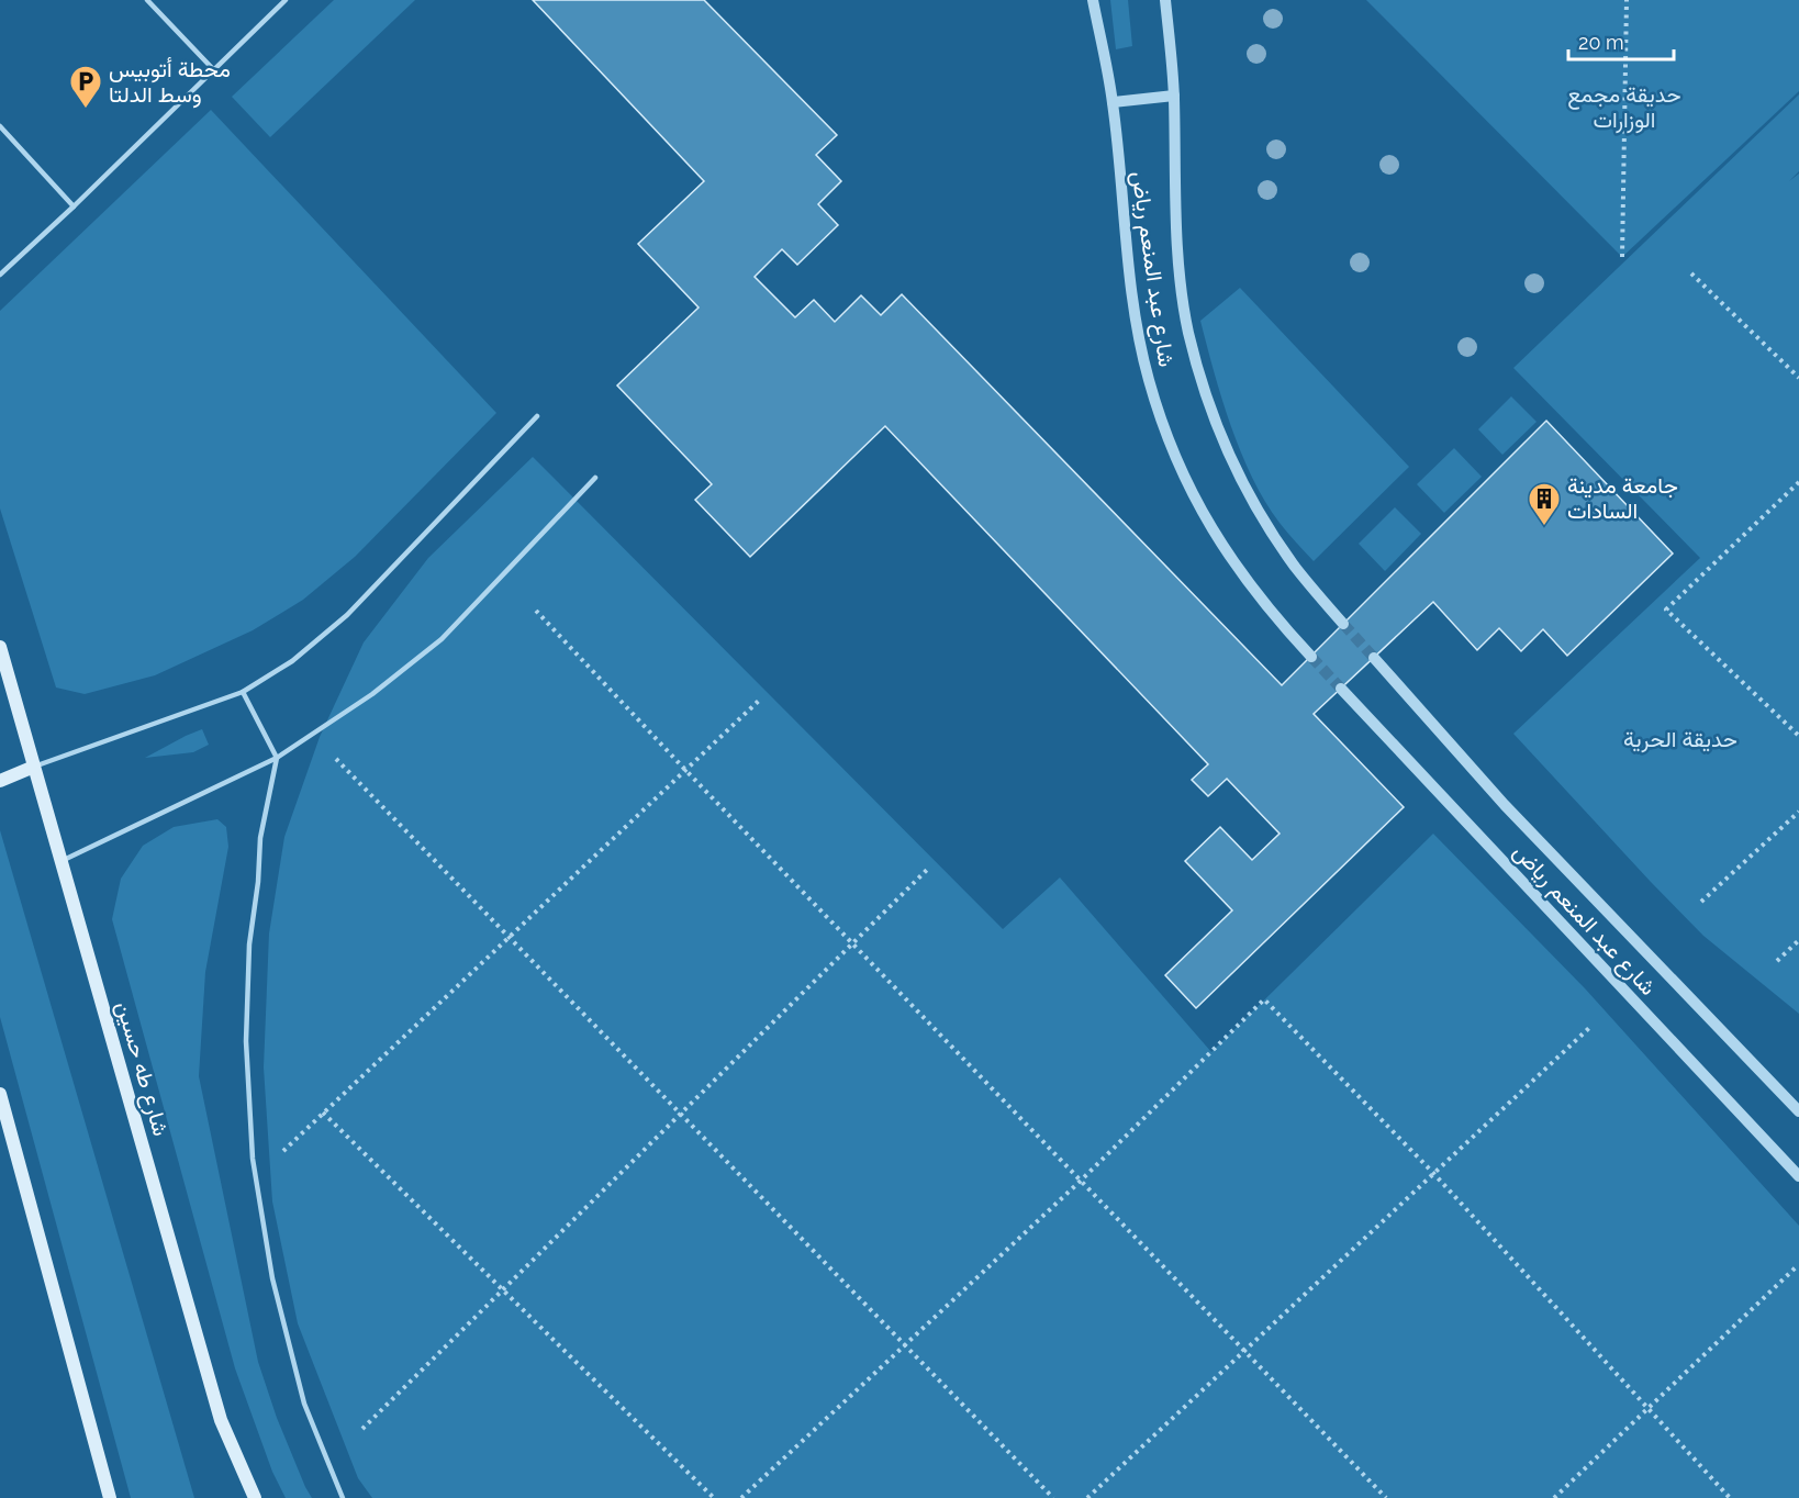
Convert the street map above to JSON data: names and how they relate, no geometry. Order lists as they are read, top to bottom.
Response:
{
  "streets": {
    "main road": ["شارع طه حسين"],
    "street": ["شارع عبد المنعم رياض"]
  },
  "parks": ["حديقة مجمع الوزارات", "حديقة الحرية"],
  "places": {
    "parking": ["محطة أتوبيس وسط الدلتا"],
    "building": ["جامعة مدينة السادات"]
  },
  "scale_bar": "20 m"
}
